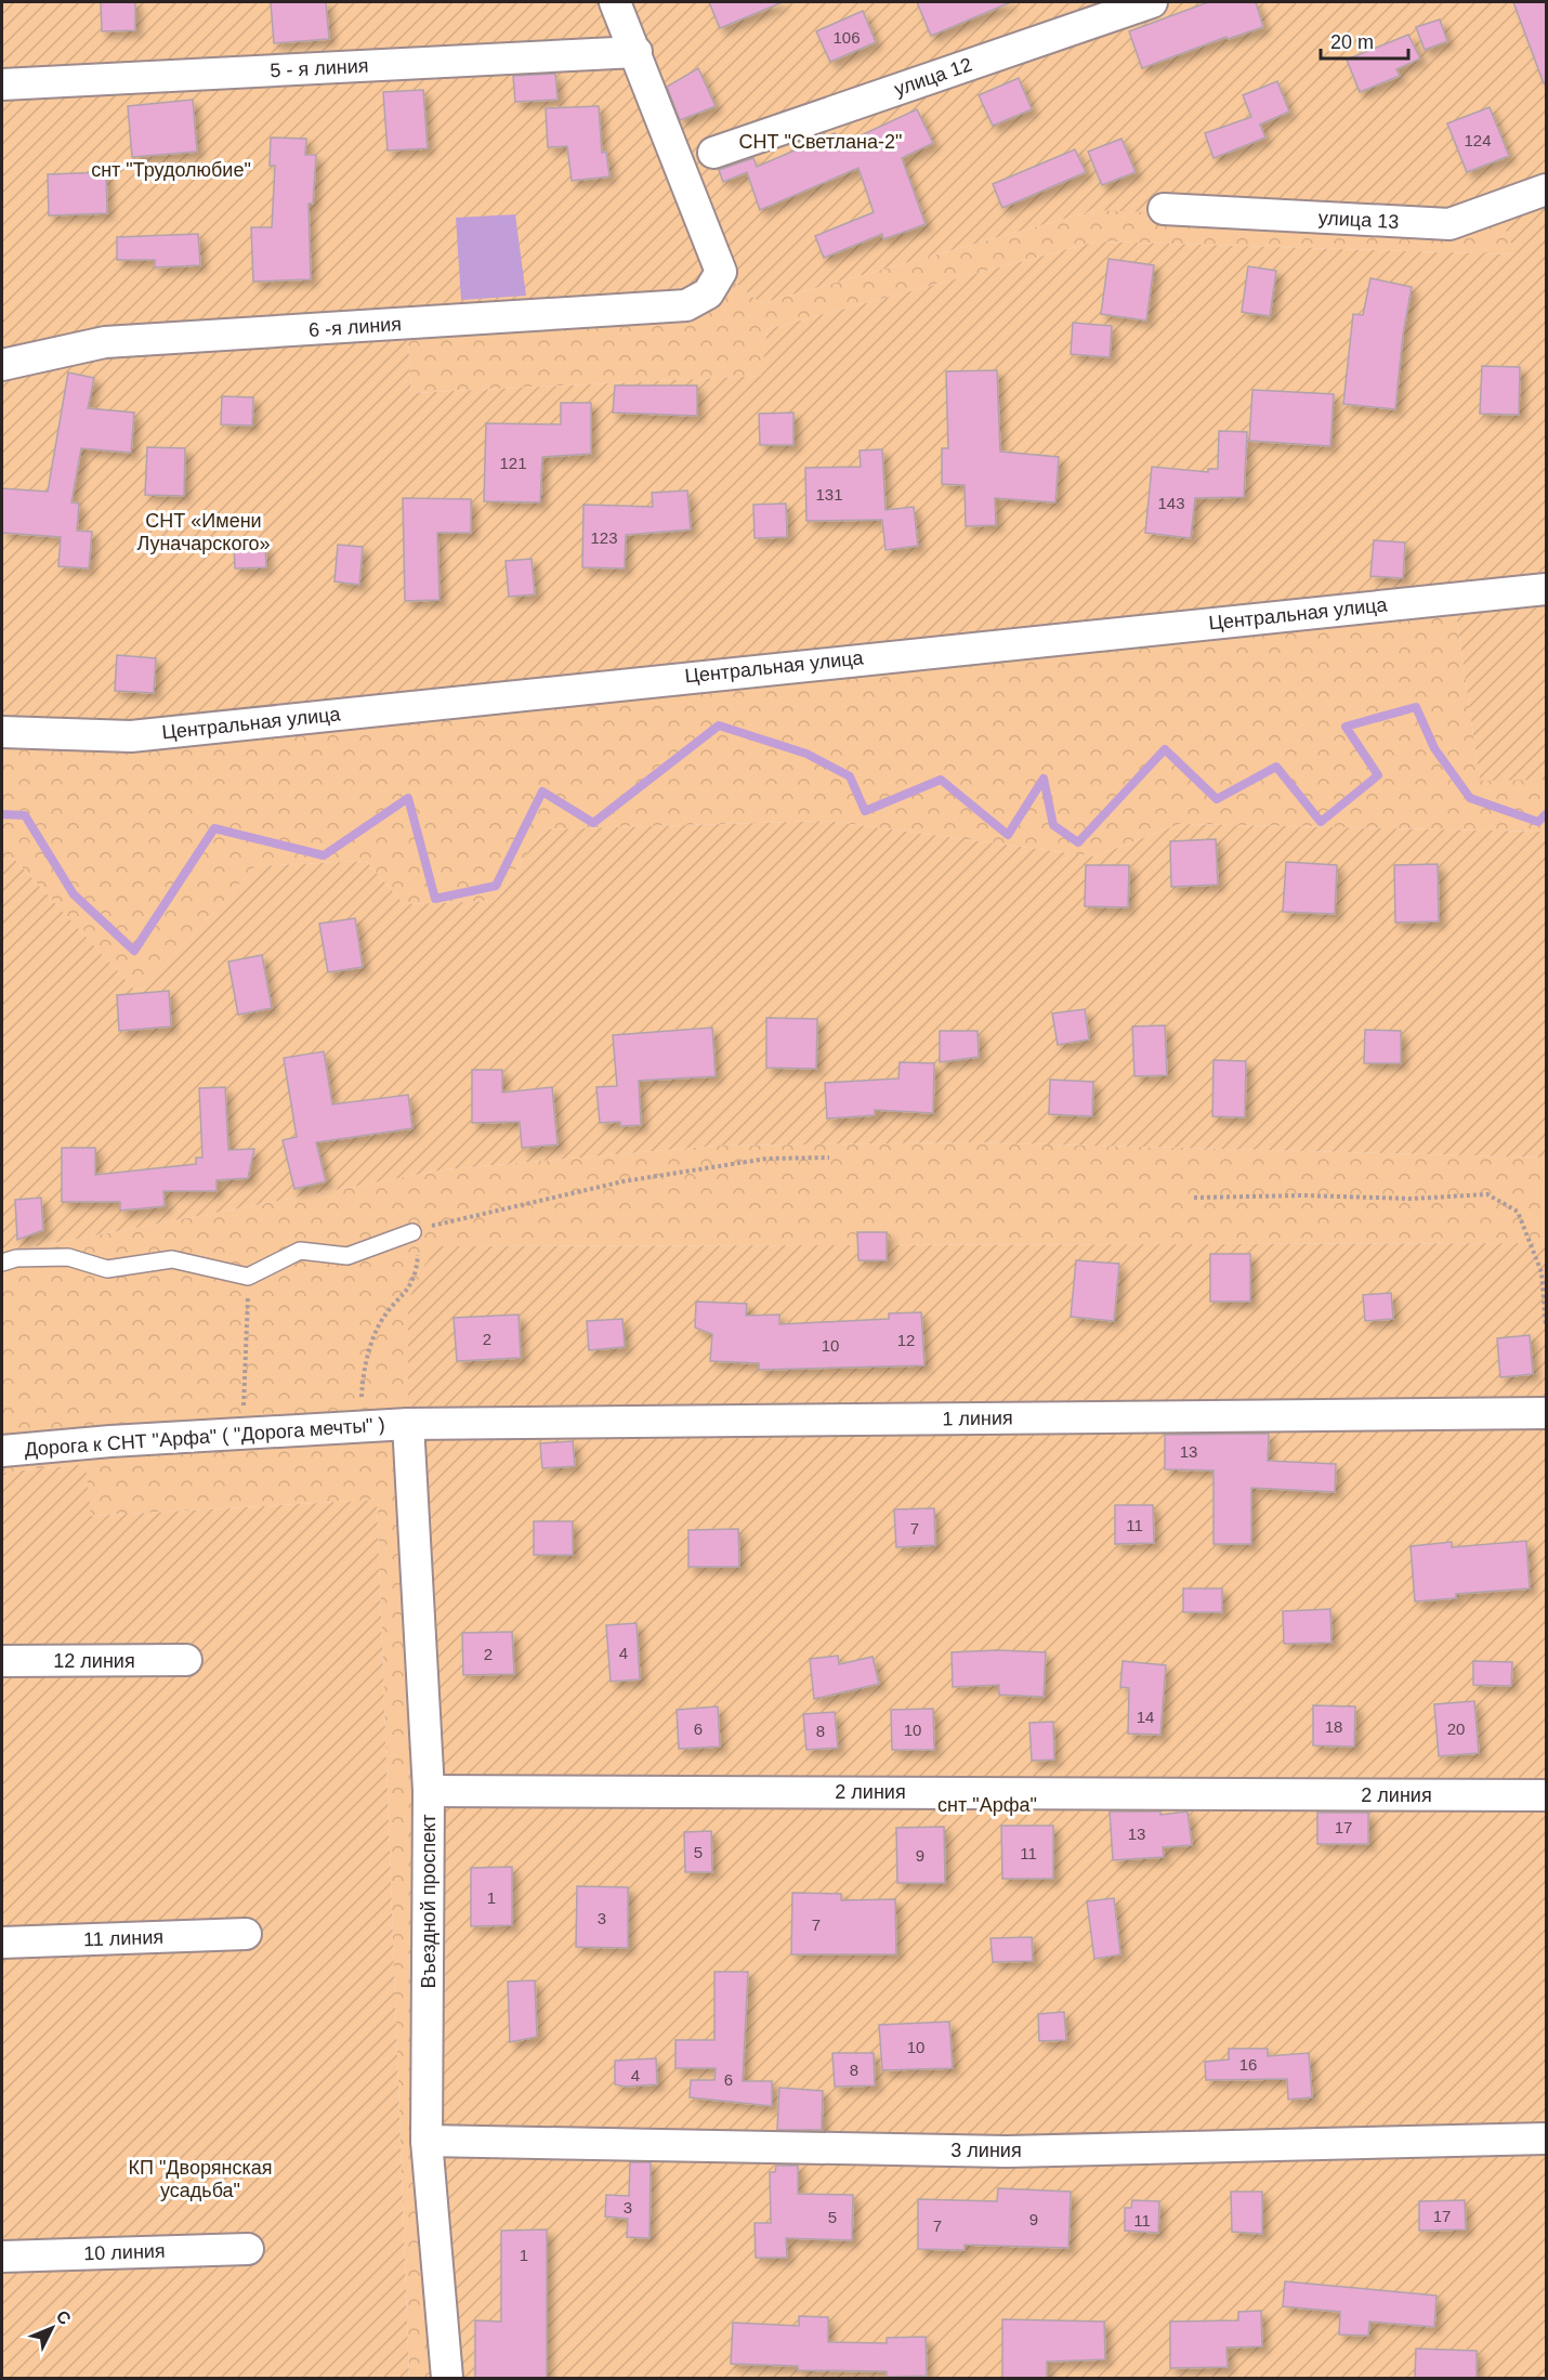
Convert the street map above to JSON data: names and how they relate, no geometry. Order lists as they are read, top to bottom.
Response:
{
  "streets": {
    "street": [
      "5 - я линия",
      "улица 12",
      "улица 13",
      "6 -я линия",
      "Центральная улица",
      "1 линия",
      "Дорога к СНТ \"Арфа\" ( \"Дорога мечты\" )",
      "12 линия",
      "2 линия",
      "Въездной проспект",
      "11 линия",
      "3 линия",
      "10 линия"
    ]
  },
  "crossings": [
    ["5 - я линия", "6 -я линия"],
    ["1 линия", "Дорога к СНТ \"Арфа\" ( \"Дорога мечты\" )"],
    ["1 линия", "Въездной проспект"],
    ["Дорога к СНТ \"Арфа\" ( \"Дорога мечты\" )", "Въездной проспект"],
    ["2 линия", "Въездной проспект"],
    ["Въездной проспект", "3 линия"]
  ],
  "parks": [
    "СНТ \"Светлана-2\"",
    "снт \"Трудолюбие\"",
    "СНТ «Имени Луначарского»",
    "снт \"Арфа\"",
    "КП \"Дворянская усадьба\""
  ],
  "house_numbers": [
    "106",
    "124",
    "121",
    "131",
    "143",
    "123",
    "2",
    "12",
    "10",
    "13",
    "11",
    "7",
    "4",
    "2",
    "14",
    "18",
    "6",
    "20",
    "10",
    "8",
    "17",
    "13",
    "5",
    "11",
    "9",
    "1",
    "3",
    "7",
    "10",
    "16",
    "8",
    "4",
    "6",
    "3",
    "17",
    "5",
    "9",
    "11",
    "7",
    "1"
  ],
  "scale_bar": "20 m",
  "north": "top right"
}
